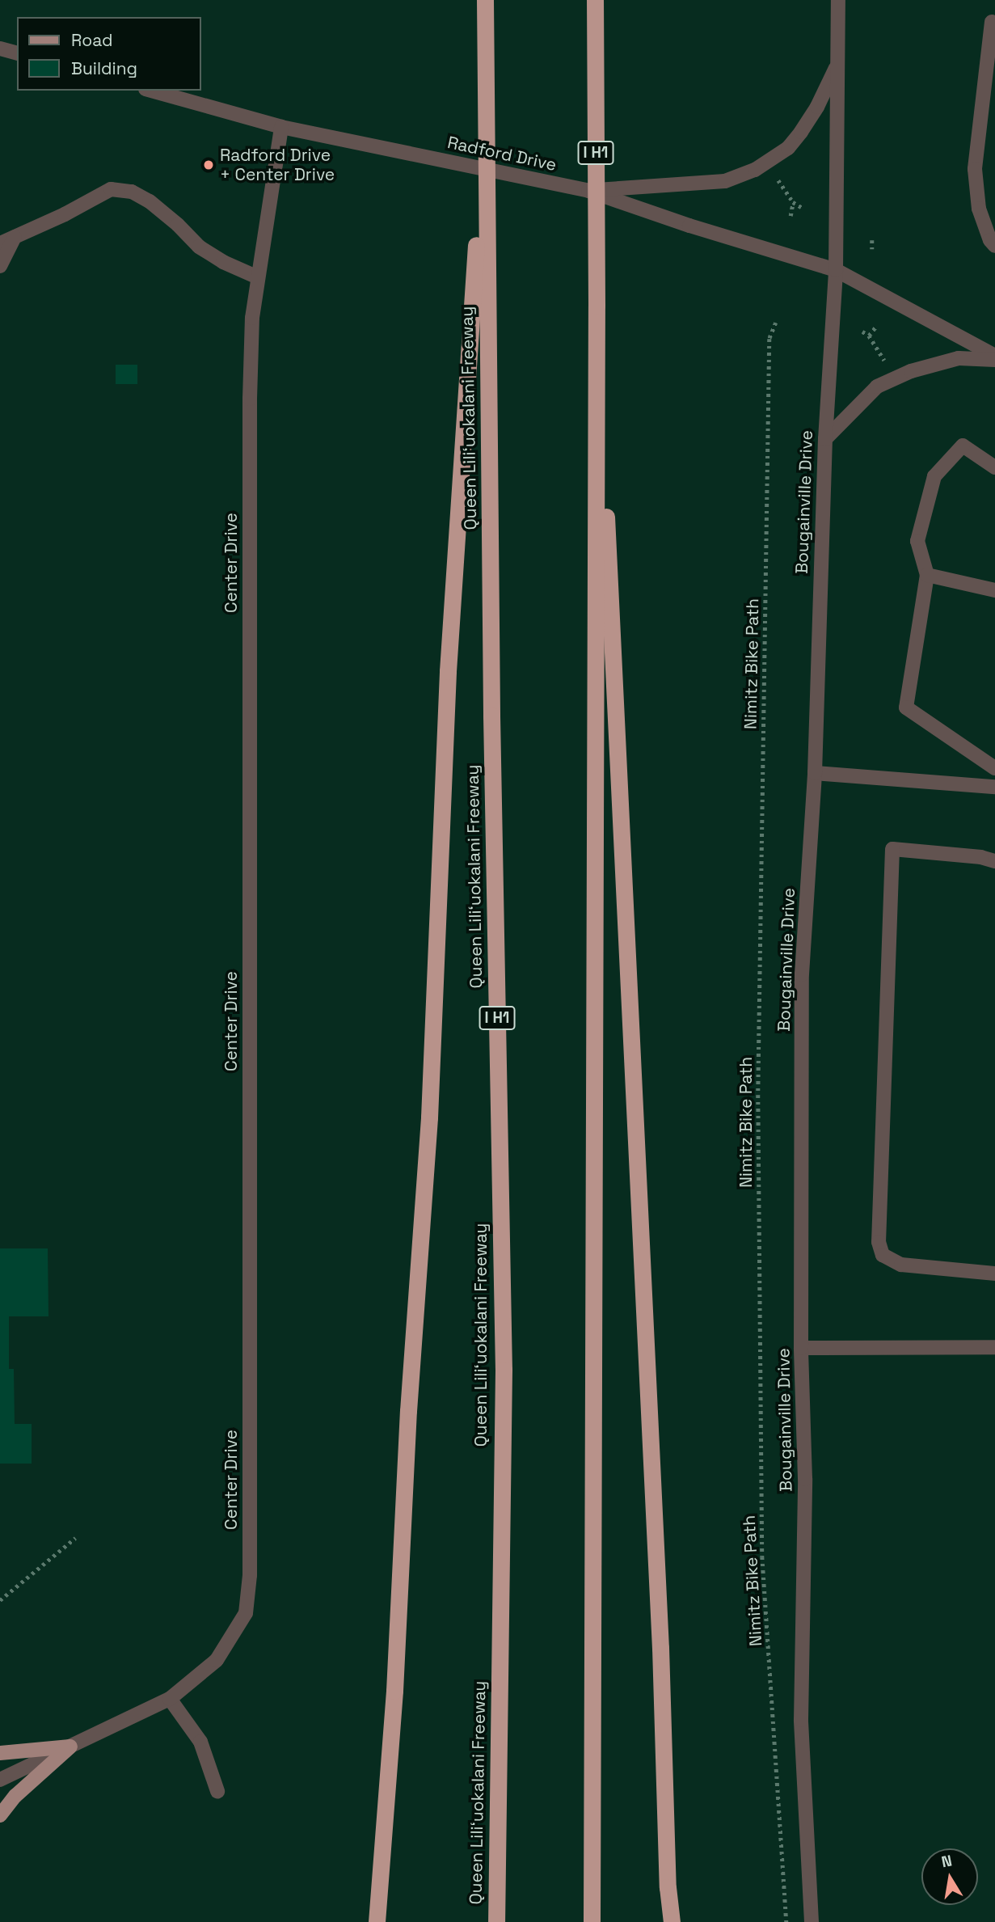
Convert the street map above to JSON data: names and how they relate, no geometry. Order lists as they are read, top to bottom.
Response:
{
  "streets": {
    "highway": ["I H1", "Queen Liliʻuokalani Freeway"],
    "street": ["Radford Drive", "Bougainville Drive", "Center Drive"],
    "path": ["Nimitz Bike Path"]
  },
  "crossings": [
    ["Radford Drive", "Bougainville Drive"],
    ["Radford Drive", "Center Drive"]
  ],
  "places": ["Radford Drive + Center Drive"],
  "legend": ["Road", "Building"],
  "north": "top"
}
